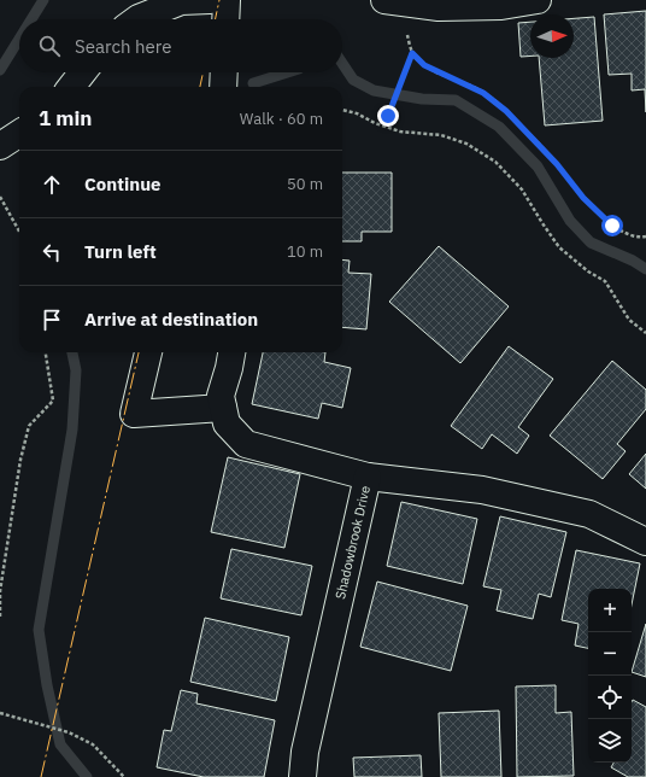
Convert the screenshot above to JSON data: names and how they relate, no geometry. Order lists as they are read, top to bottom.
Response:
{
  "streets": {
    "street": ["Shadowbrook Drive"]
  },
  "north": "right",
  "page": {
    "search": "Search here",
    "heading": ["1 min", "Walk · 60 m"],
    "list": [
      ["Continue", "50 m"],
      ["Turn left", "10 m"],
      "Arrive at destination"
    ],
    "map_buttons": ["+", "−"]
  }
}
